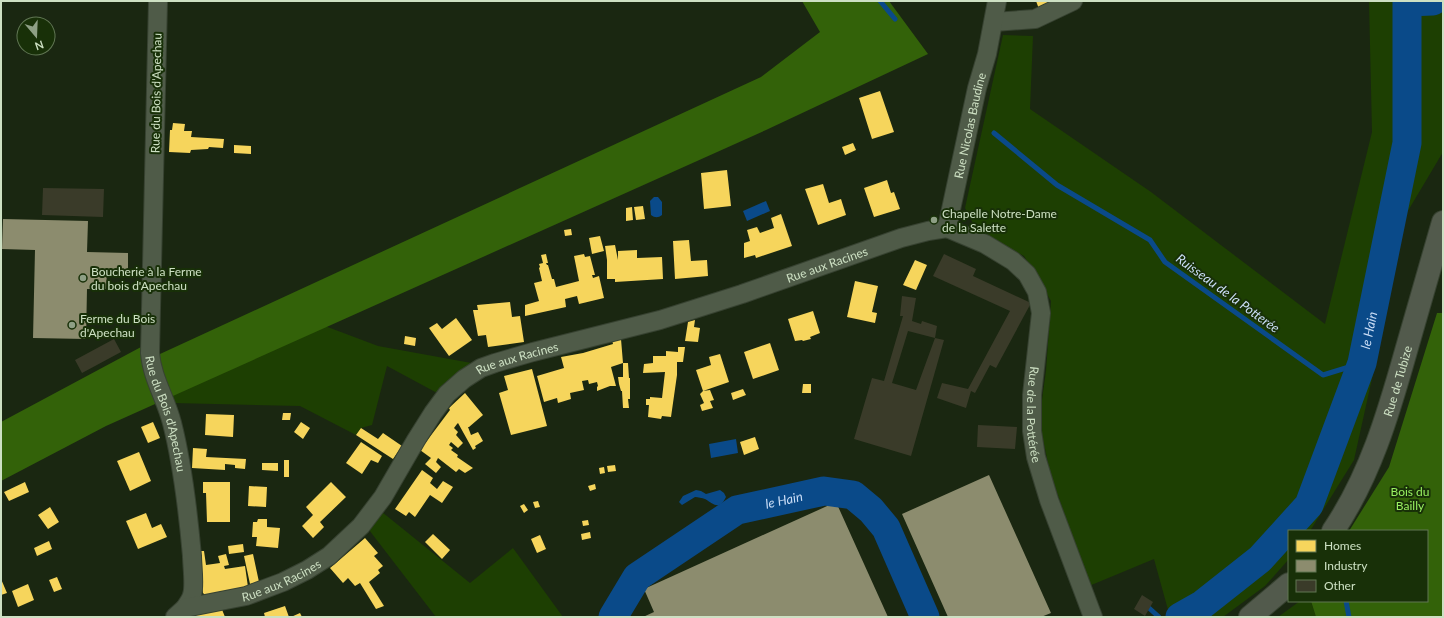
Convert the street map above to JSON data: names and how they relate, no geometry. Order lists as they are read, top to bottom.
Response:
{
  "streets": {
    "main road": ["Rue de Tubize"],
    "street": [
      "Rue du Bois d'Apechau",
      "Rue Nicolas Baudine",
      "Rue aux Racines",
      "Rue de la Pottérée"
    ]
  },
  "crossings": [
    ["Rue du Bois d'Apechau", "Rue aux Racines"],
    ["Rue Nicolas Baudine", "Rue aux Racines"],
    ["Rue Nicolas Baudine", "Rue de la Pottérée"],
    ["Rue aux Racines", "Rue de la Pottérée"]
  ],
  "water": ["Ruisseau de la Potterée", "le Hain"],
  "parks": ["Bois du Bailly"],
  "places": ["Chapelle Notre-Dame de la Salette", "Boucherie à la Ferme du bois d'Apechau", "Ferme du Bois d'Apechau"],
  "legend": ["Homes", "Industry", "Other"],
  "north": "bottom"
}
